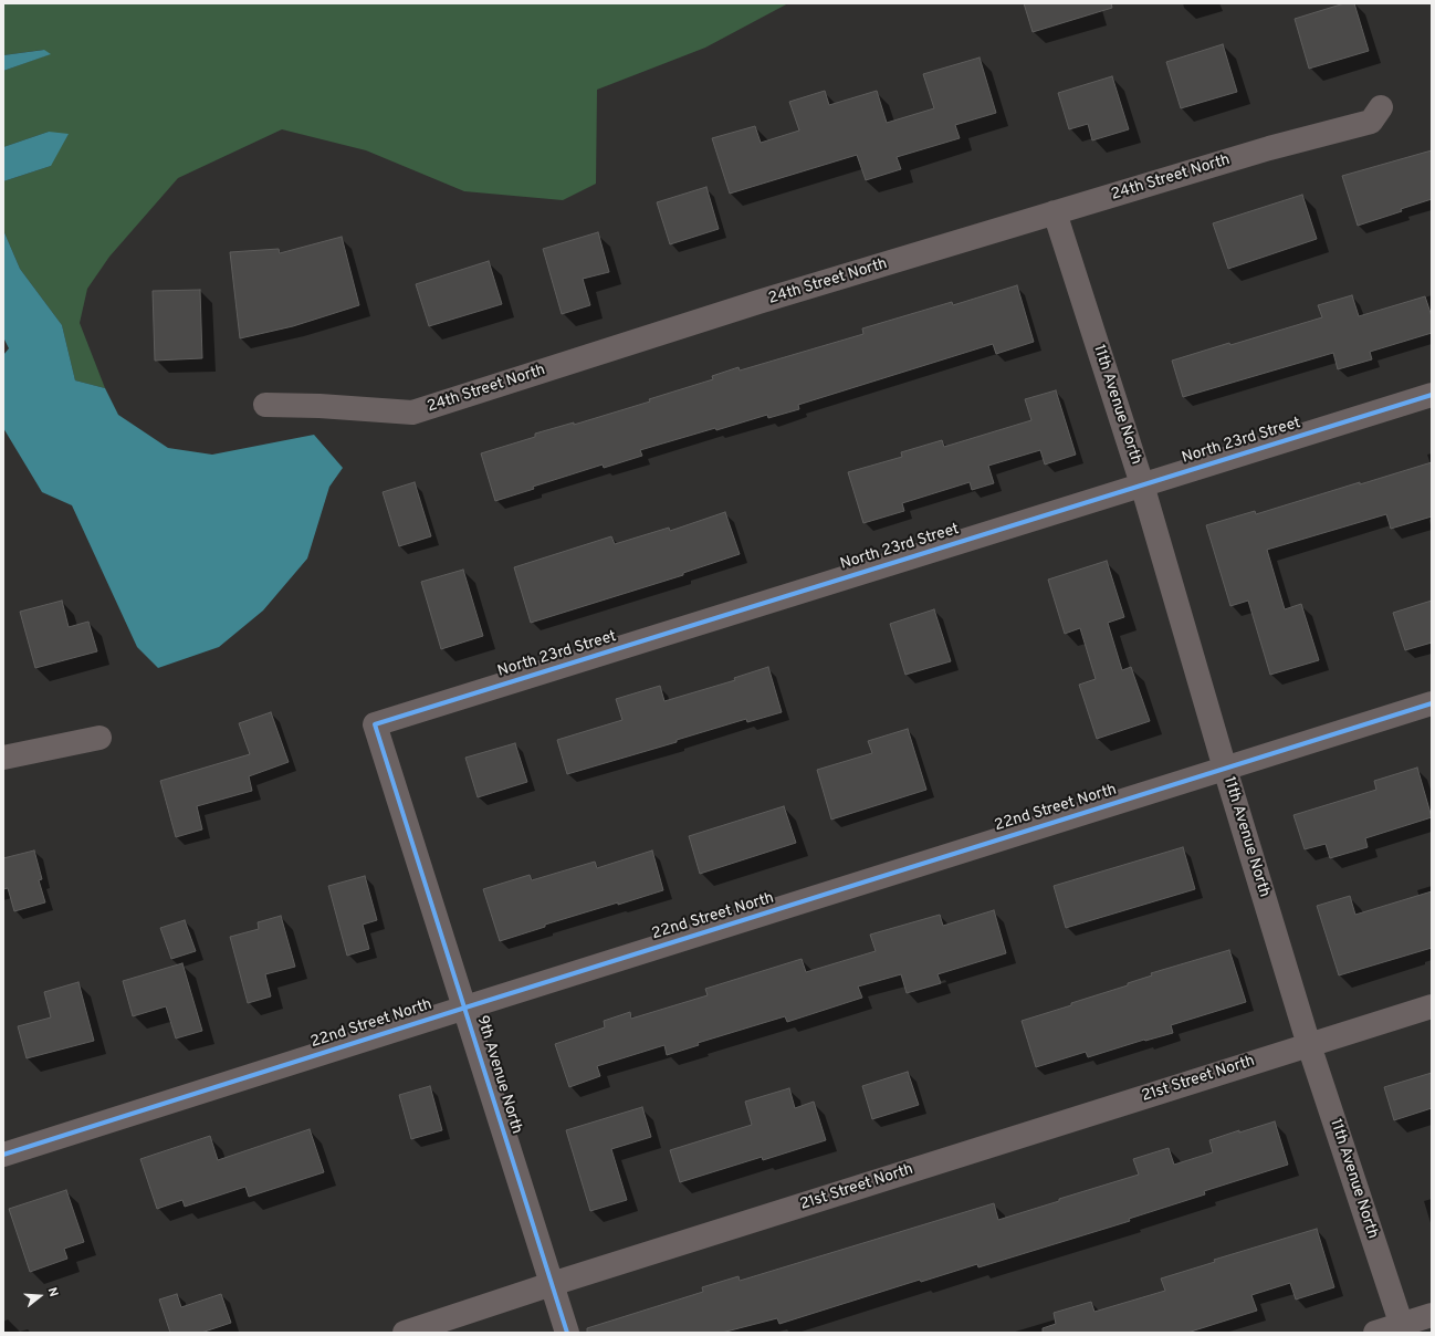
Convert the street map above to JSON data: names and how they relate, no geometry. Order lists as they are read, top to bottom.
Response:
{
  "streets": {
    "street": [
      "24th Street North",
      "11th Avenue North",
      "North 23rd Street",
      "22nd Street North",
      "9th Avenue North",
      "21st Street North"
    ]
  },
  "crossings": [
    ["24th Street North", "11th Avenue North"],
    ["11th Avenue North", "North 23rd Street"],
    ["11th Avenue North", "22nd Street North"],
    ["11th Avenue North", "21st Street North"],
    ["North 23rd Street", "9th Avenue North"],
    ["22nd Street North", "9th Avenue North"],
    ["9th Avenue North", "21st Street North"]
  ],
  "north": "right"
}
